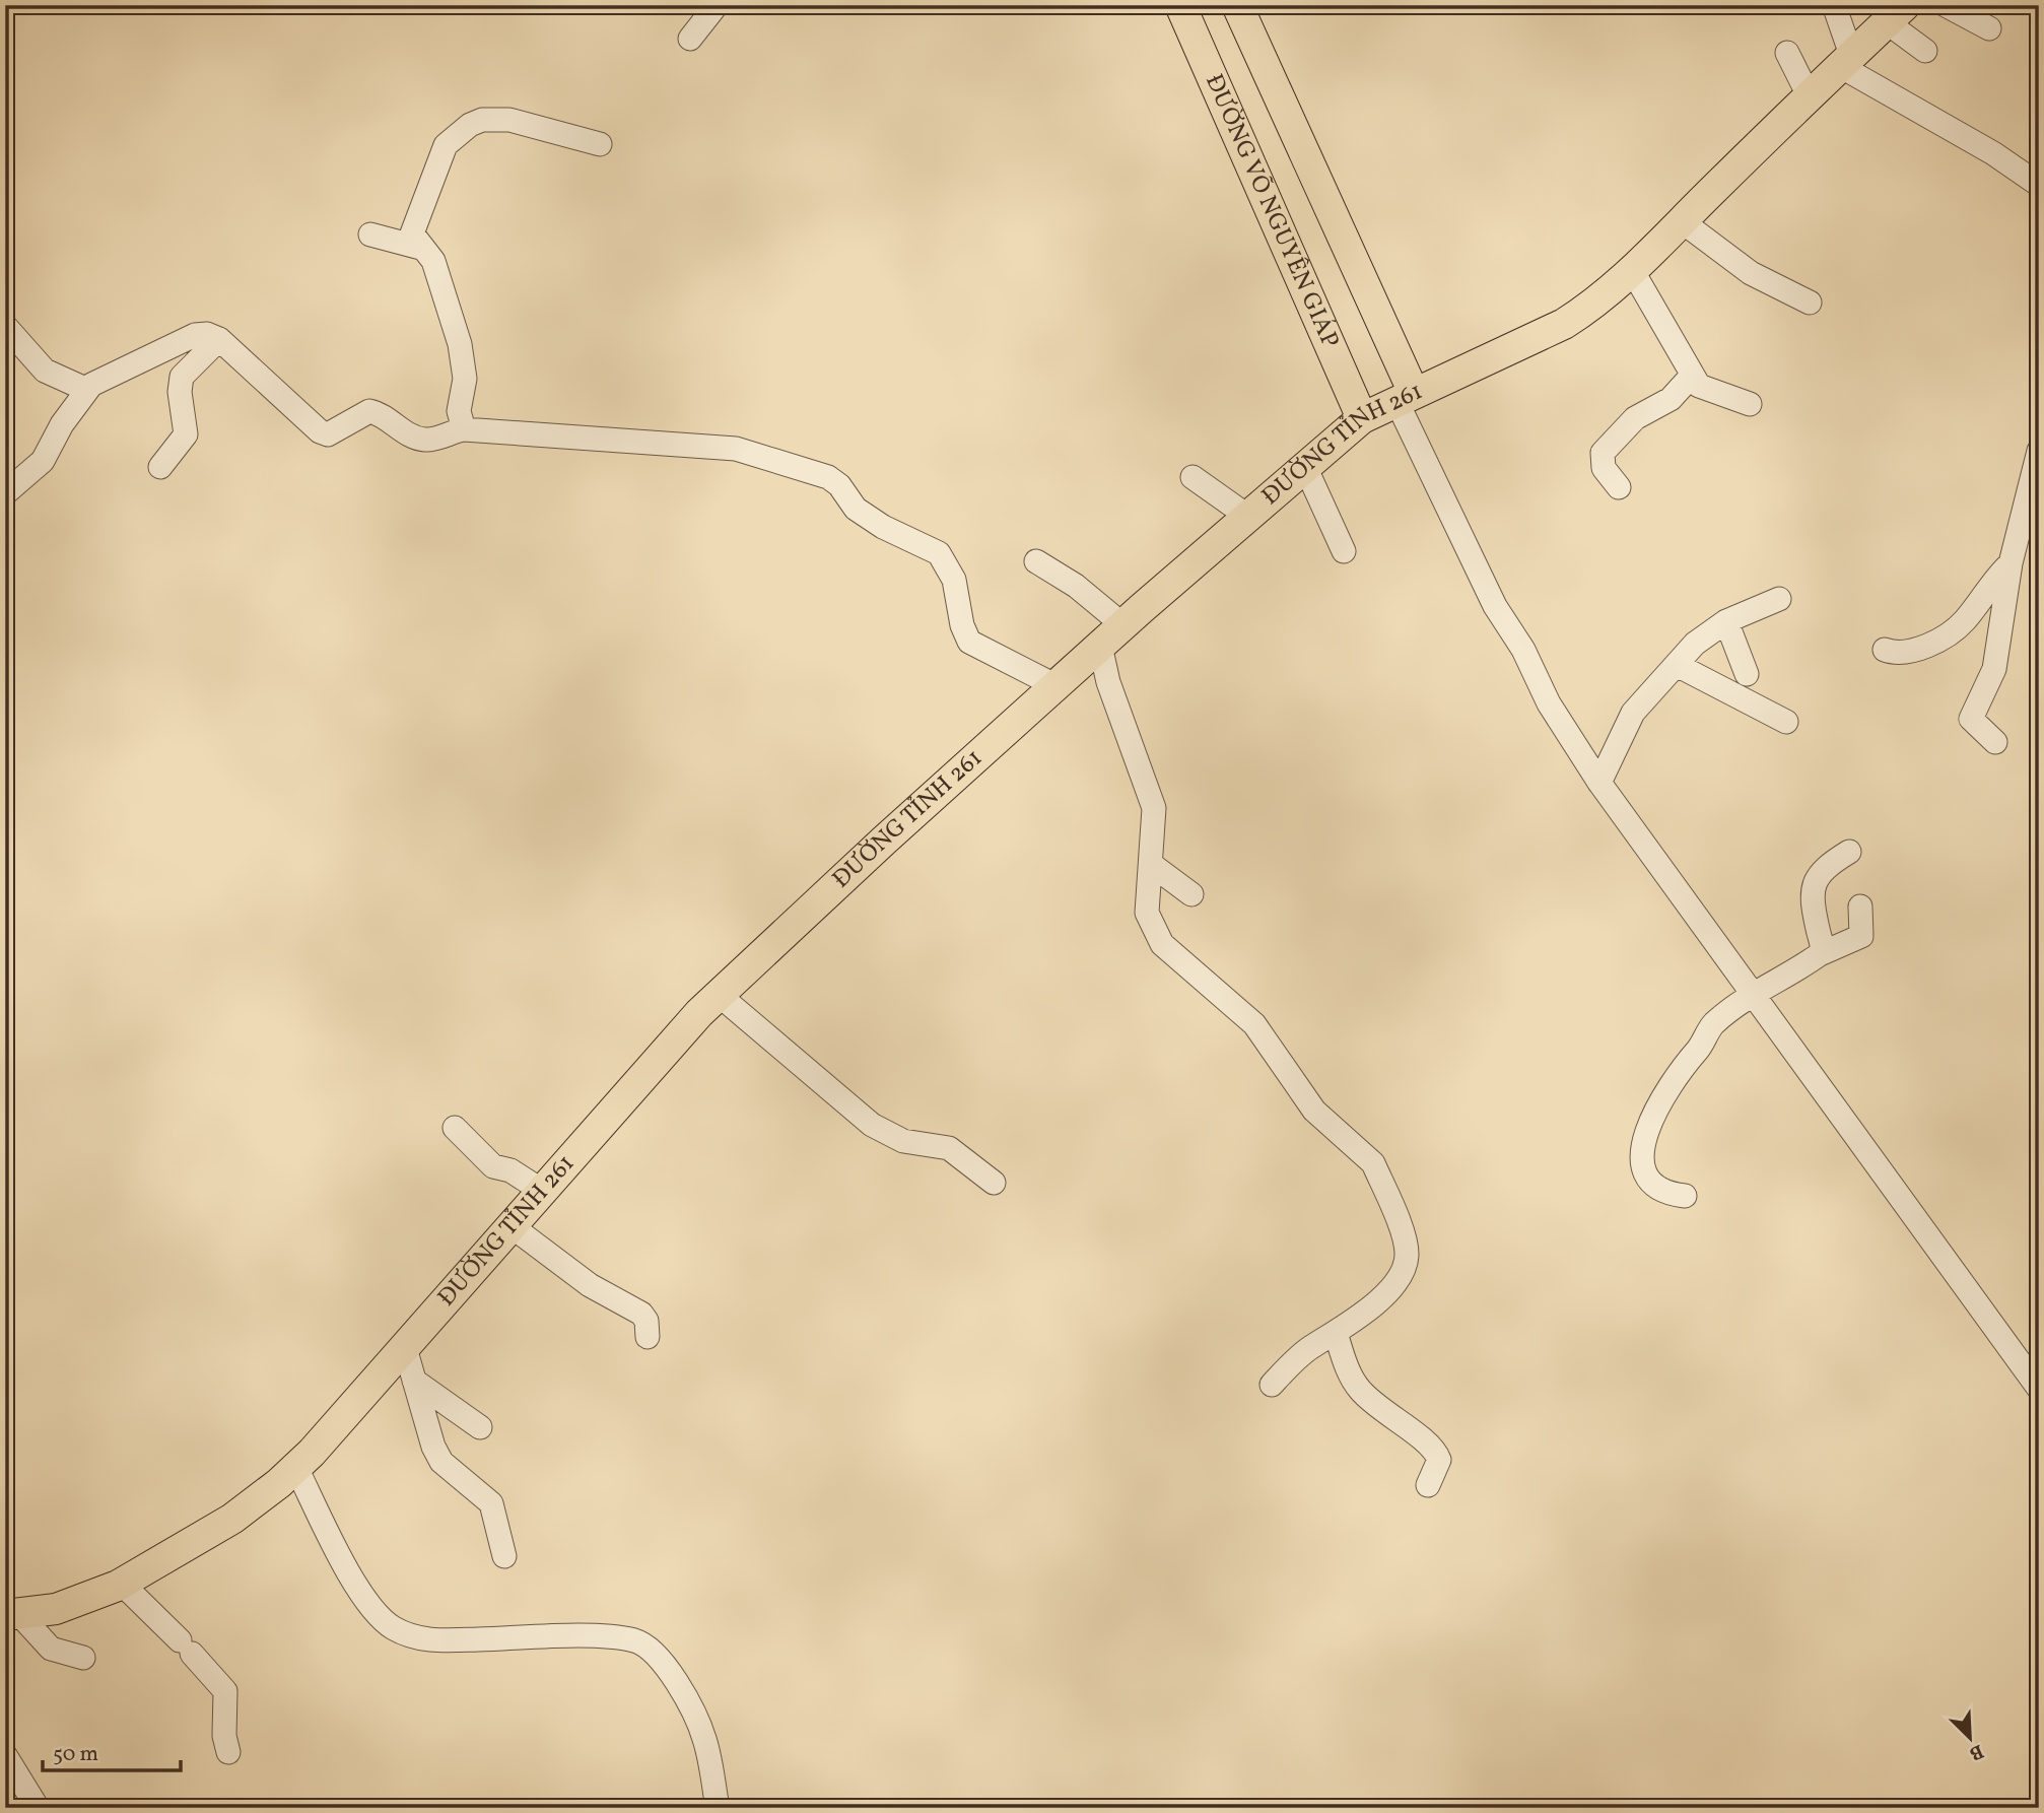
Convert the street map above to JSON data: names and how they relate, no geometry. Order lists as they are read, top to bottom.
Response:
{
  "streets": {
    "main road": ["ĐƯỜNG VÕ NGUYÊN GIÁP", "ĐƯỜNG TỈNH 261"]
  },
  "crossings": [
    ["ĐƯỜNG VÕ NGUYÊN GIÁP", "ĐƯỜNG TỈNH 261"]
  ],
  "scale_bar": "50 m",
  "north": "bottom right"
}
